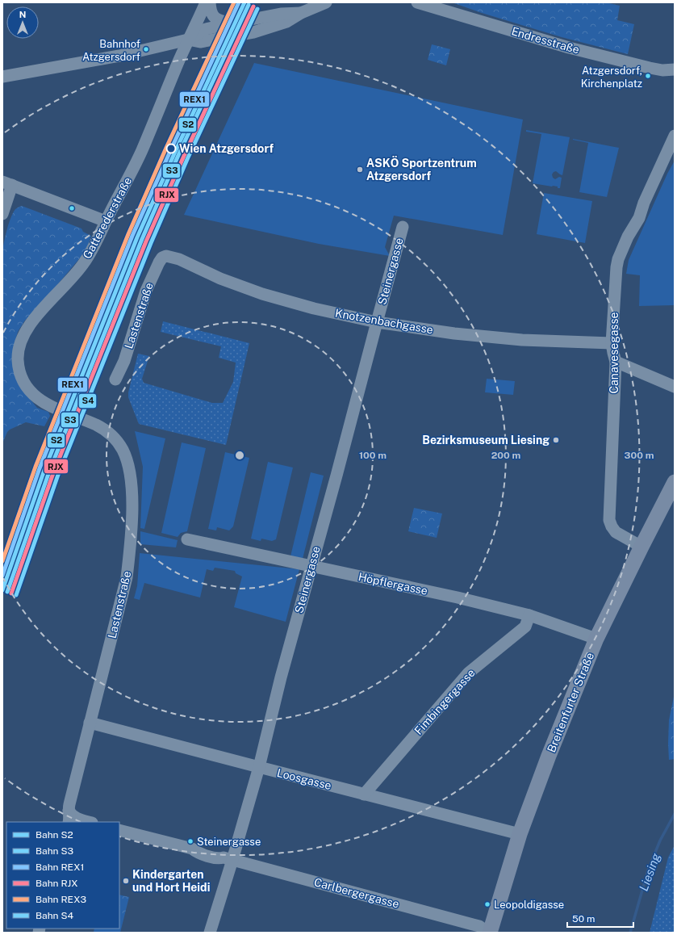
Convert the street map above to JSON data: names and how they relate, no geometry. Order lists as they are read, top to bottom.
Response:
{
  "streets": {
    "main road": ["Breitenfurter Straße"],
    "street": [
      "Endresstraße",
      "Gatterederstraße",
      "Steinergasse",
      "Lastenstraße",
      "Knotzenbachgasse",
      "Canavesegasse",
      "Höpflergasse",
      "Fimbingergasse",
      "Loosgasse",
      "Carlbergergasse"
    ]
  },
  "crossings": [
    ["Gatterederstraße", "Lastenstraße"],
    ["Steinergasse", "Knotzenbachgasse"],
    ["Steinergasse", "Höpflergasse"],
    ["Steinergasse", "Loosgasse"],
    ["Steinergasse", "Carlbergergasse"],
    ["Lastenstraße", "Knotzenbachgasse"],
    ["Lastenstraße", "Loosgasse"],
    ["Knotzenbachgasse", "Canavesegasse"],
    ["Canavesegasse", "Breitenfurter Straße"],
    ["Höpflergasse", "Fimbingergasse"],
    ["Höpflergasse", "Breitenfurter Straße"],
    ["Fimbingergasse", "Loosgasse"],
    ["Breitenfurter Straße", "Loosgasse"],
    ["Breitenfurter Straße", "Carlbergergasse"]
  ],
  "water": ["Liesing"],
  "places": [
    "Bahnhof Atzgersdorf",
    "Atzgersdorf, Kirchenplatz",
    "Wien Atzgersdorf",
    "ASKÖ Sportzentrum Atzgersdorf",
    "Bezirksmuseum Liesing",
    "Steinergasse",
    "Kindergarten und Hort Heidi",
    "Leopoldigasse"
  ],
  "lines": [
    "rail line S2",
    "rail line REX1",
    "rail line REX3",
    "rail line S3",
    "rail line RJX",
    "rail line S4"
  ],
  "legend": [
    "Bahn S2",
    "Bahn S3",
    "Bahn REX1",
    "Bahn RJX",
    "Bahn REX3",
    "Bahn S4"
  ],
  "scale_bar": "50 m",
  "north": "top",
  "rings": ["100 m", "200 m", "300 m"]
}
